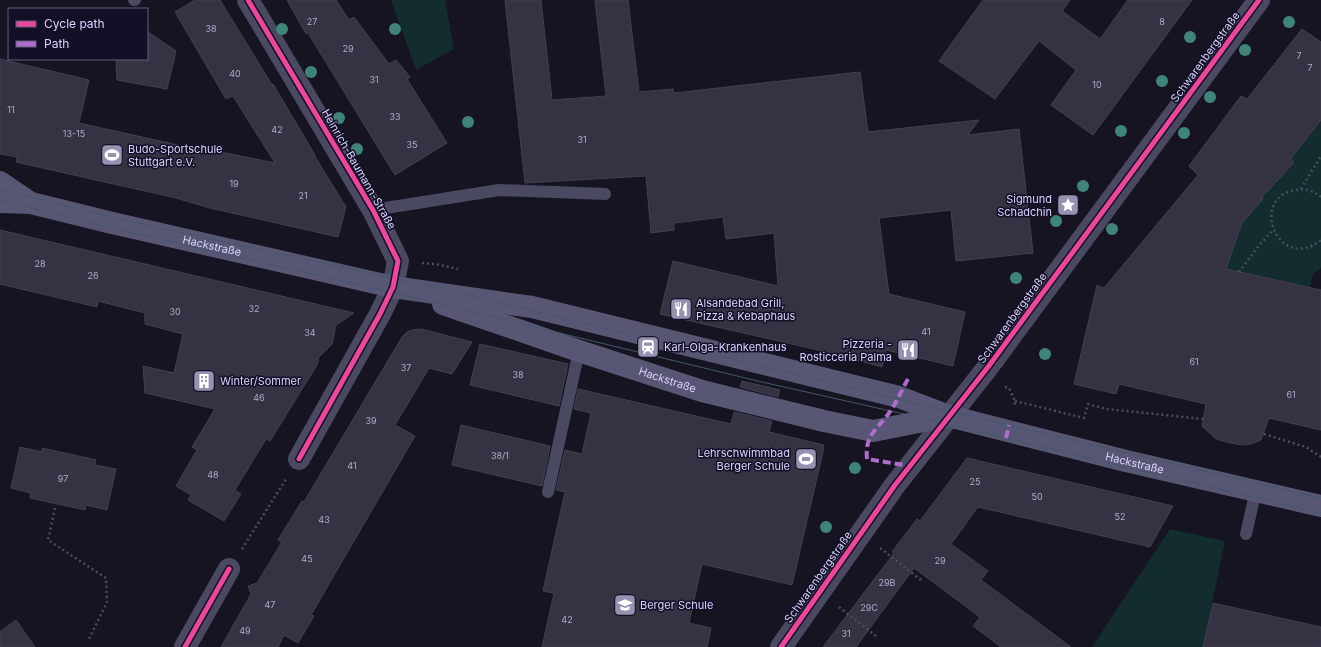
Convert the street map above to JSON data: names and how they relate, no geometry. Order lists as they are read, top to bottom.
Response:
{
  "streets": {
    "main road": ["Hackstraße"],
    "street": ["Schwarenbergstraße", "Heinrich-Baumann-Straße"]
  },
  "crossings": [
    ["Schwarenbergstraße", "Hackstraße"],
    ["Heinrich-Baumann-Straße", "Hackstraße"]
  ],
  "places": {
    "sports": ["Budo-Sportschule Stuttgart e.V.", "Lehrschwimmbad Berger Schule"],
    "place": ["Sigmund Schadchin"],
    "restaurant": ["Alsandebad Grill, Pizza & Kebaphaus", "Pizzeria - Rosticceria Palma"],
    "station": ["Karl-Olga-Krankenhaus"],
    "building": ["Winter/Sommer"],
    "school or university": ["Berger Schule"]
  },
  "house_numbers": [
    "27",
    "8",
    "38",
    "29",
    "7",
    "7",
    "40",
    "31",
    "10",
    "11",
    "33",
    "42",
    "13-15",
    "31",
    "35",
    "19",
    "21",
    "28",
    "26",
    "32",
    "30",
    "41",
    "34",
    "61",
    "37",
    "38",
    "61",
    "46",
    "39",
    "38/1",
    "41",
    "48",
    "97",
    "25",
    "50",
    "52",
    "43",
    "45",
    "29",
    "29B",
    "47",
    "29C",
    "42",
    "49",
    "31"
  ],
  "legend": ["Cycle path", "Path"]
}
